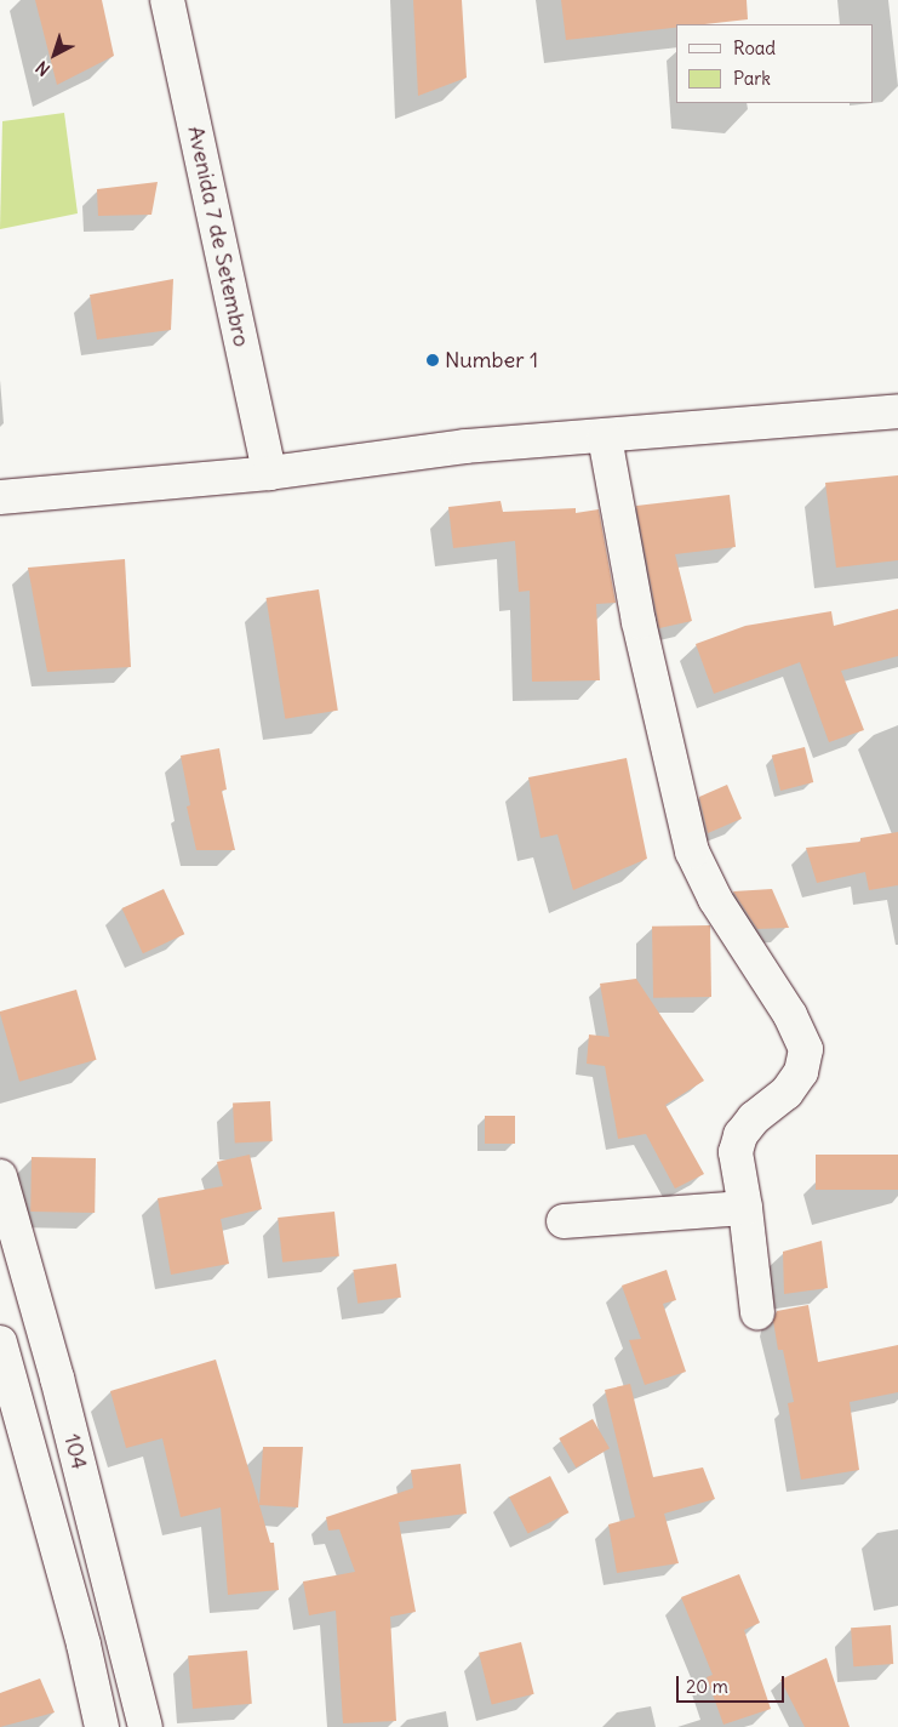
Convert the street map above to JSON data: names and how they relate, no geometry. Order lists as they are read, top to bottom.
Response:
{
  "streets": {
    "street": ["Avenida 7 de Setembro", "104"]
  },
  "places": ["Number 1"],
  "legend": ["Road", "Park"],
  "scale_bar": "20 m",
  "north": "bottom left"
}
